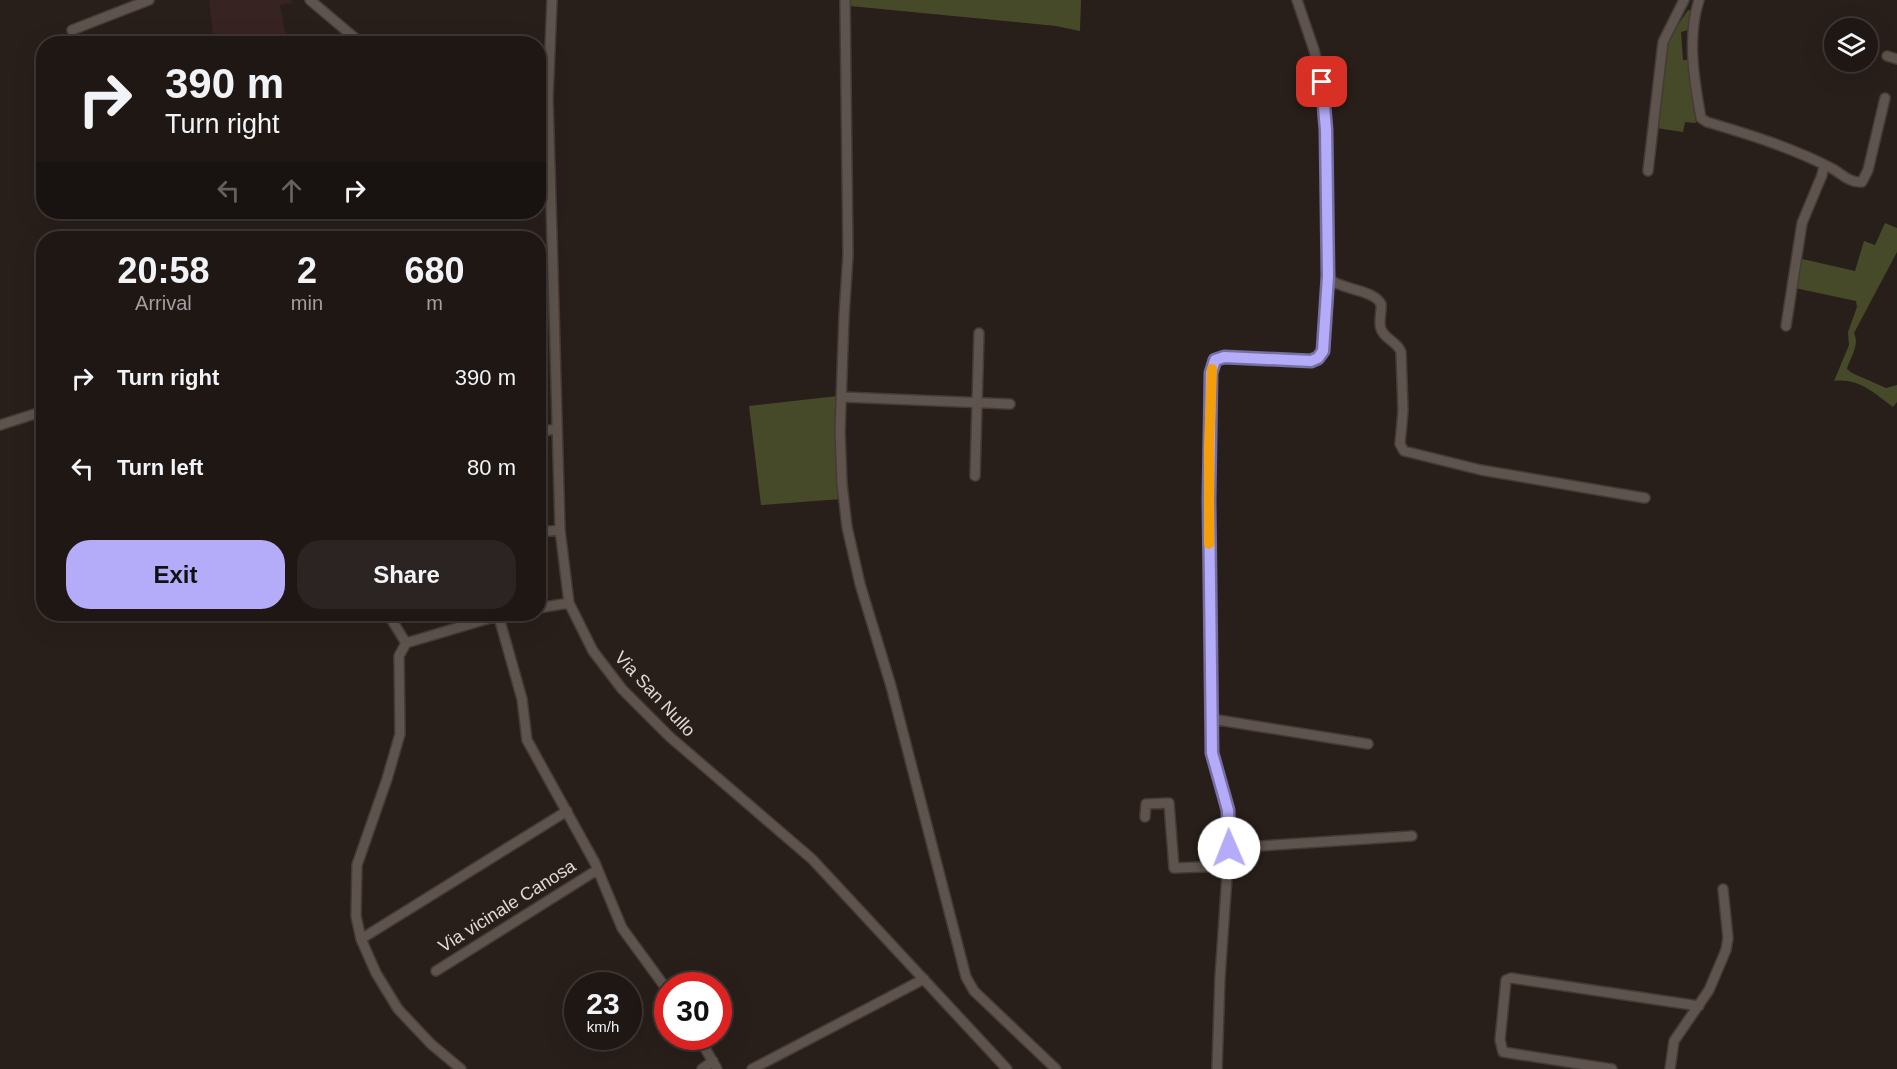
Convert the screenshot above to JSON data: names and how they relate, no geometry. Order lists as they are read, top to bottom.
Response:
{
  "streets": {
    "street": ["Via San Nullo", "Via vicinale Canosa"]
  },
  "page": {
    "turn": ["390 m", "Turn right"],
    "eta": [
      "20:58",
      "Arrival",
      "2",
      "min",
      "680",
      "m"
    ],
    "list": [
      {
        "name": "Turn right",
        "value": "390 m"
      },
      {
        "name": "Turn left",
        "value": "80 m"
      }
    ],
    "buttons": ["Exit", "Share"],
    "speed": "23 km/h",
    "limit": "30"
  }
}
